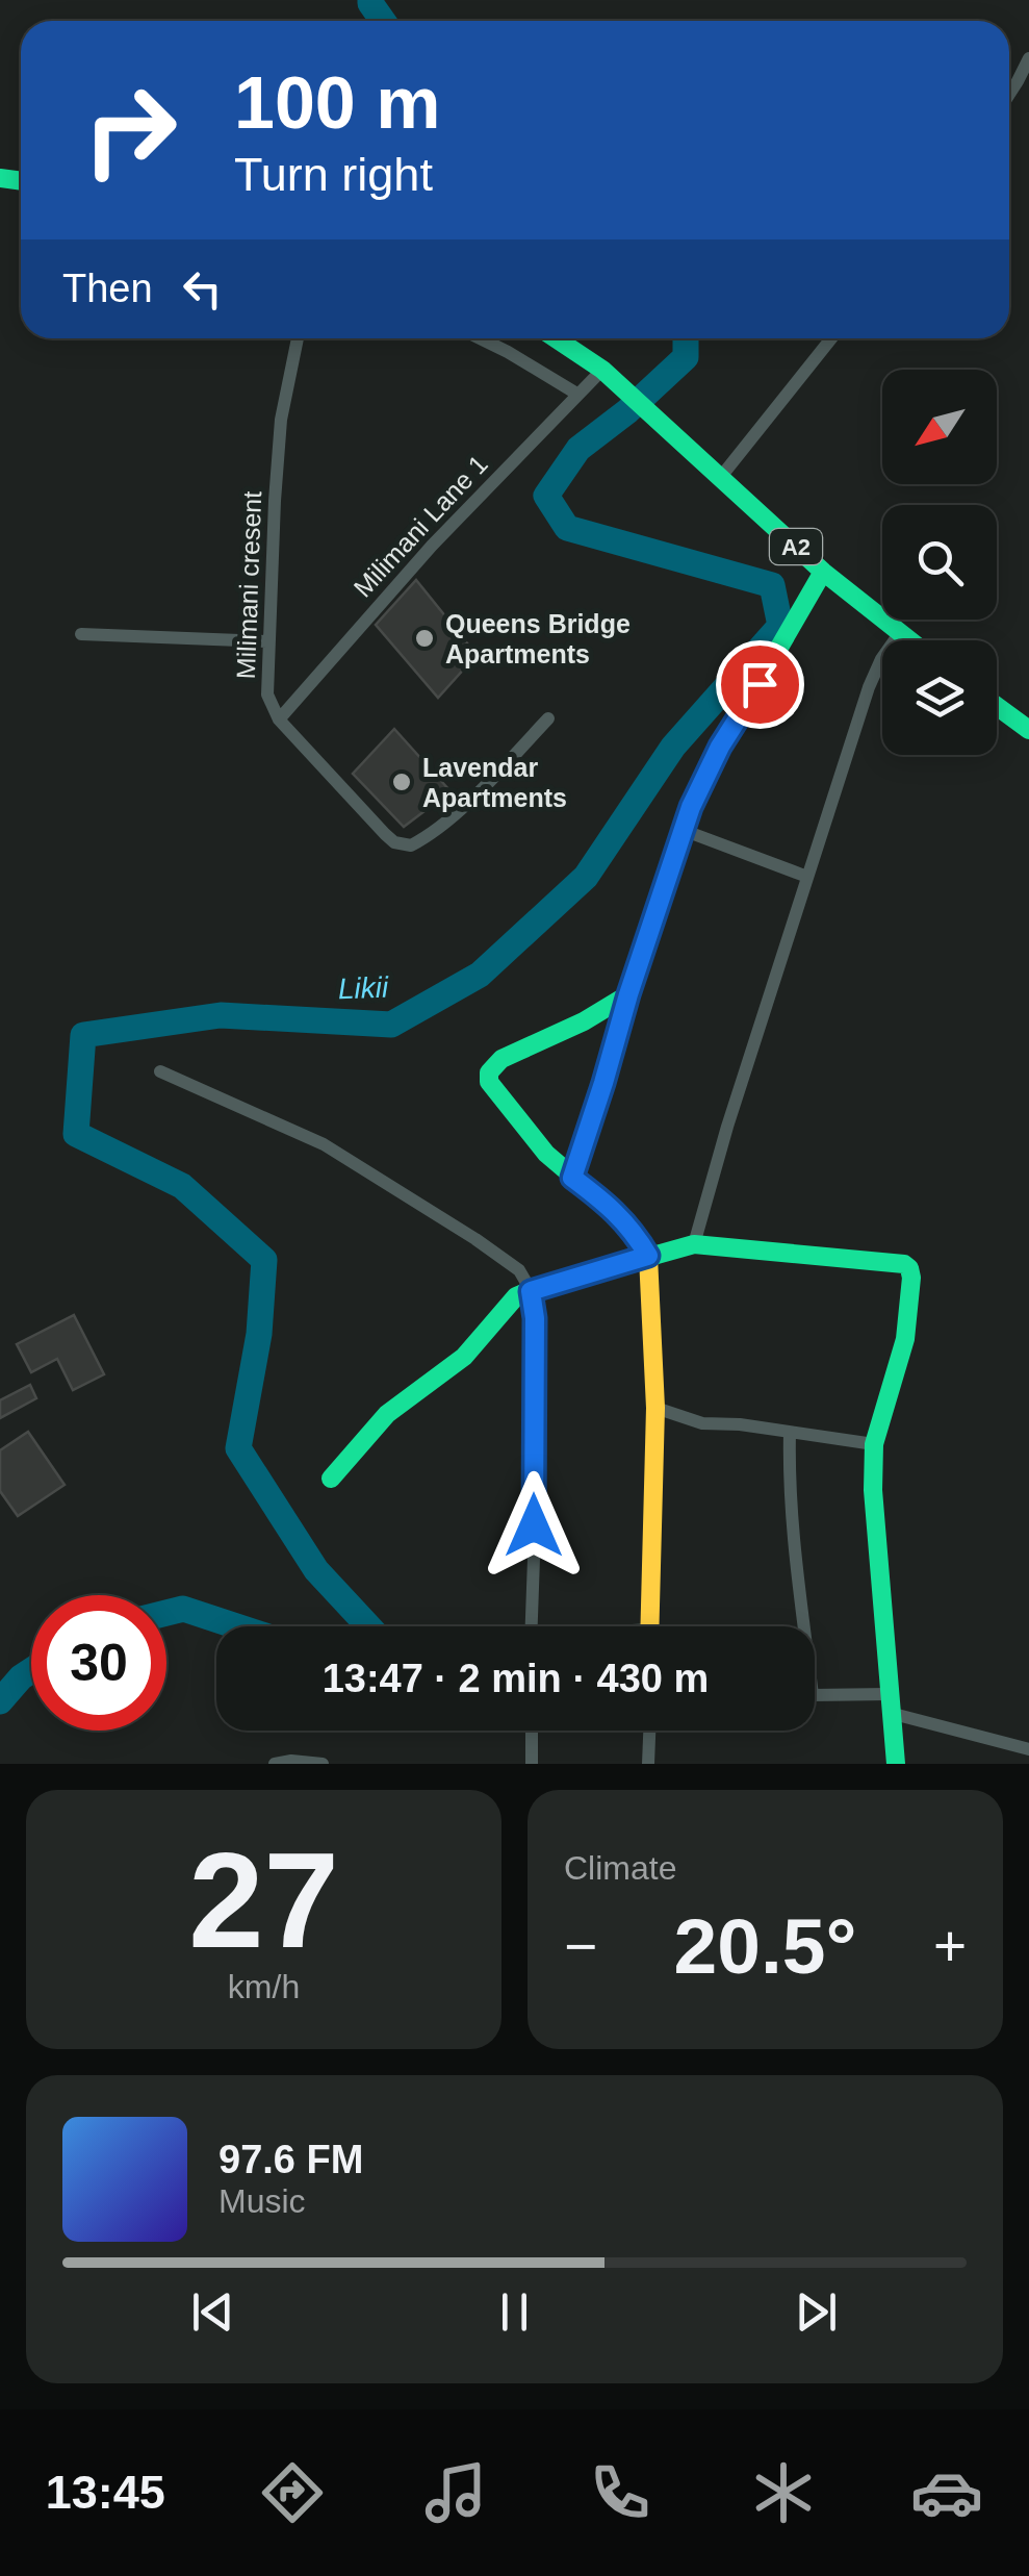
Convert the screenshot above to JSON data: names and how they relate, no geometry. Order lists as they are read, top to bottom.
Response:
{
  "streets": {
    "main road": ["A2"],
    "street": ["Milimani Lane 1", "Milimani cresent"]
  },
  "crossings": [
    ["Milimani Lane 1", "A2"],
    ["Milimani Lane 1", "Milimani cresent"]
  ],
  "water": ["Likii"],
  "places": ["Queens Bridge Apartments", "Lavendar Apartments"],
  "north": "bottom left",
  "page": {
    "turn": ["100 m", "Turn right"],
    "then": "Then",
    "limit": "30",
    "trip": "13:47 · 2 min · 430 m",
    "tile": [
      ["27", "km/h"],
      "Climate"
    ],
    "heat": ["−", "20.5°", "+"],
    "song": ["97.6 FM", "Music"],
    "tabs": "13:45"
  }
}
